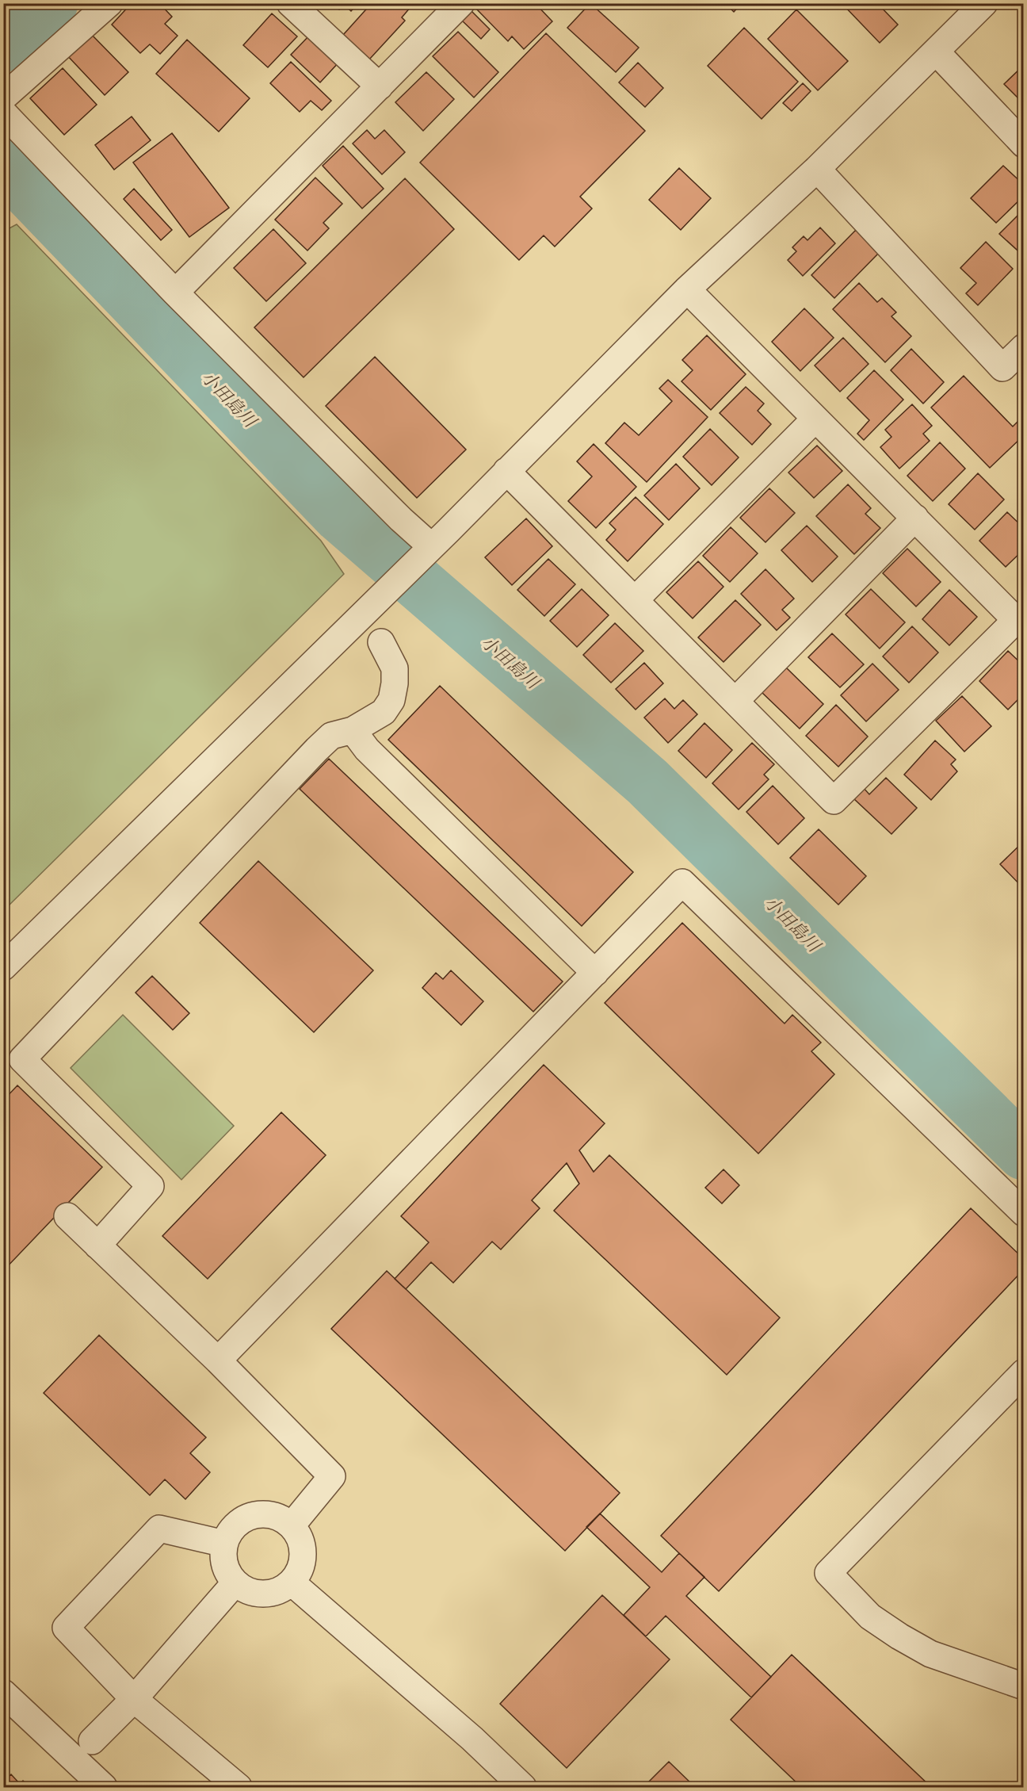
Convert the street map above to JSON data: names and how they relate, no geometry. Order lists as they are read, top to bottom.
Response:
{
  "water": ["小田島川"]
}
